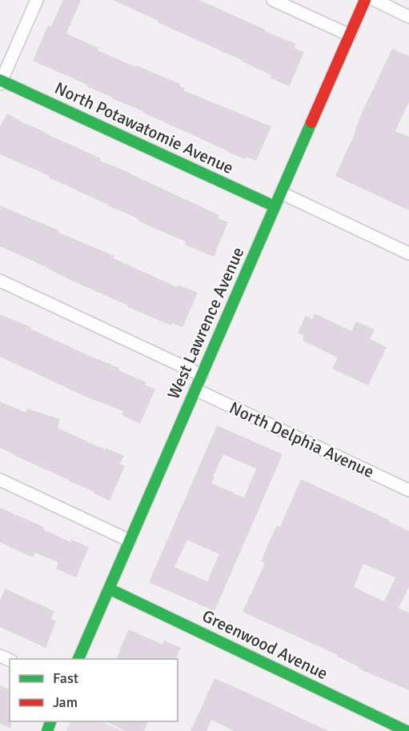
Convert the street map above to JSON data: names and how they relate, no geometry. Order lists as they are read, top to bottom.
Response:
{
  "streets": {
    "main road": ["North Potawatomie Avenue", "West Lawrence Avenue", "Greenwood Avenue"],
    "street": ["North Delphia Avenue"]
  },
  "crossings": [
    ["North Potawatomie Avenue", "West Lawrence Avenue"],
    ["West Lawrence Avenue", "North Delphia Avenue"],
    ["West Lawrence Avenue", "Greenwood Avenue"]
  ],
  "legend": ["Fast", "Jam"]
}
